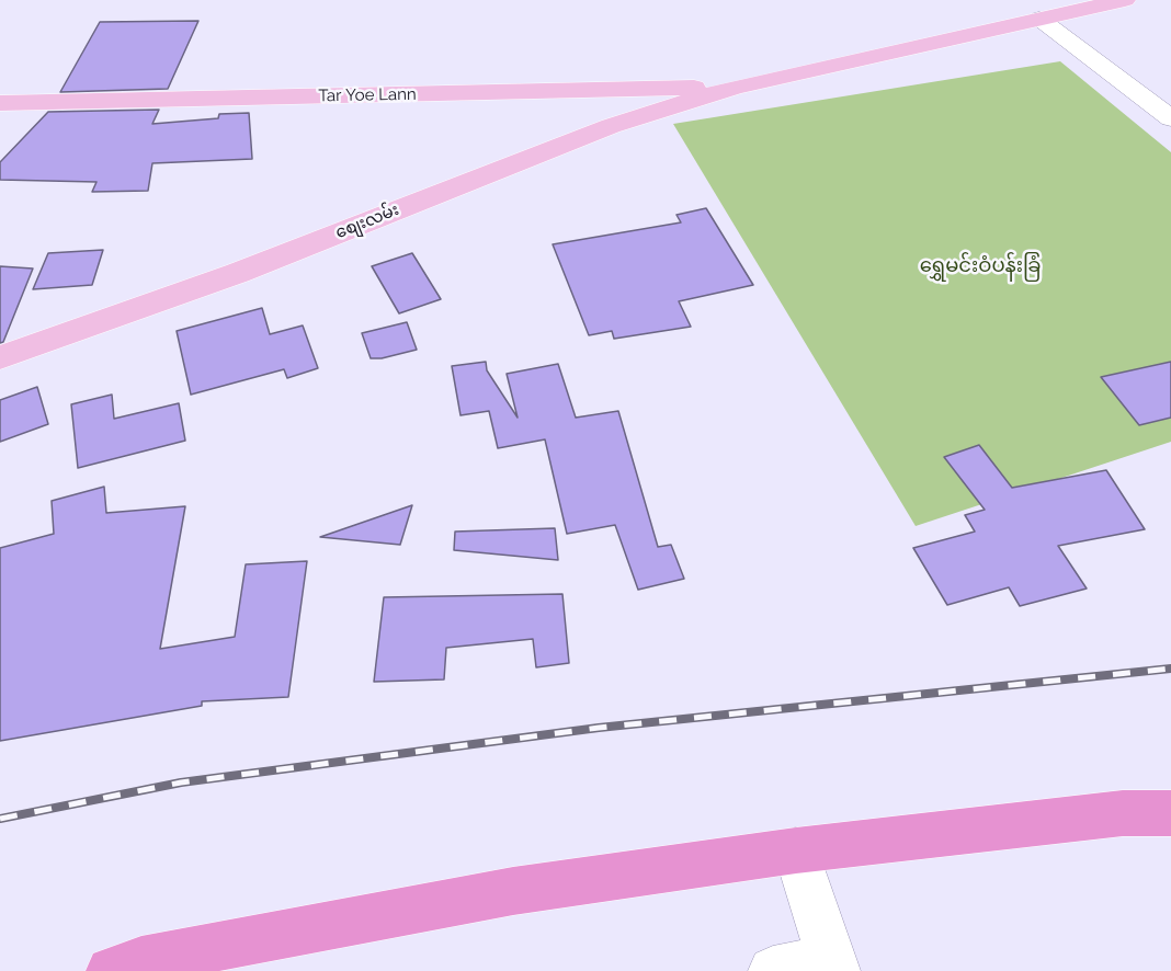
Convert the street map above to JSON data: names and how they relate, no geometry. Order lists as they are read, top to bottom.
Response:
{
  "streets": {
    "main road": ["Tar Yoe Lann", "စျေးလမ်း"]
  },
  "crossings": [
    ["Tar Yoe Lann", "စျေးလမ်း"]
  ],
  "parks": ["ရွှေမင်းဝံပန်းခြံ"]
}
